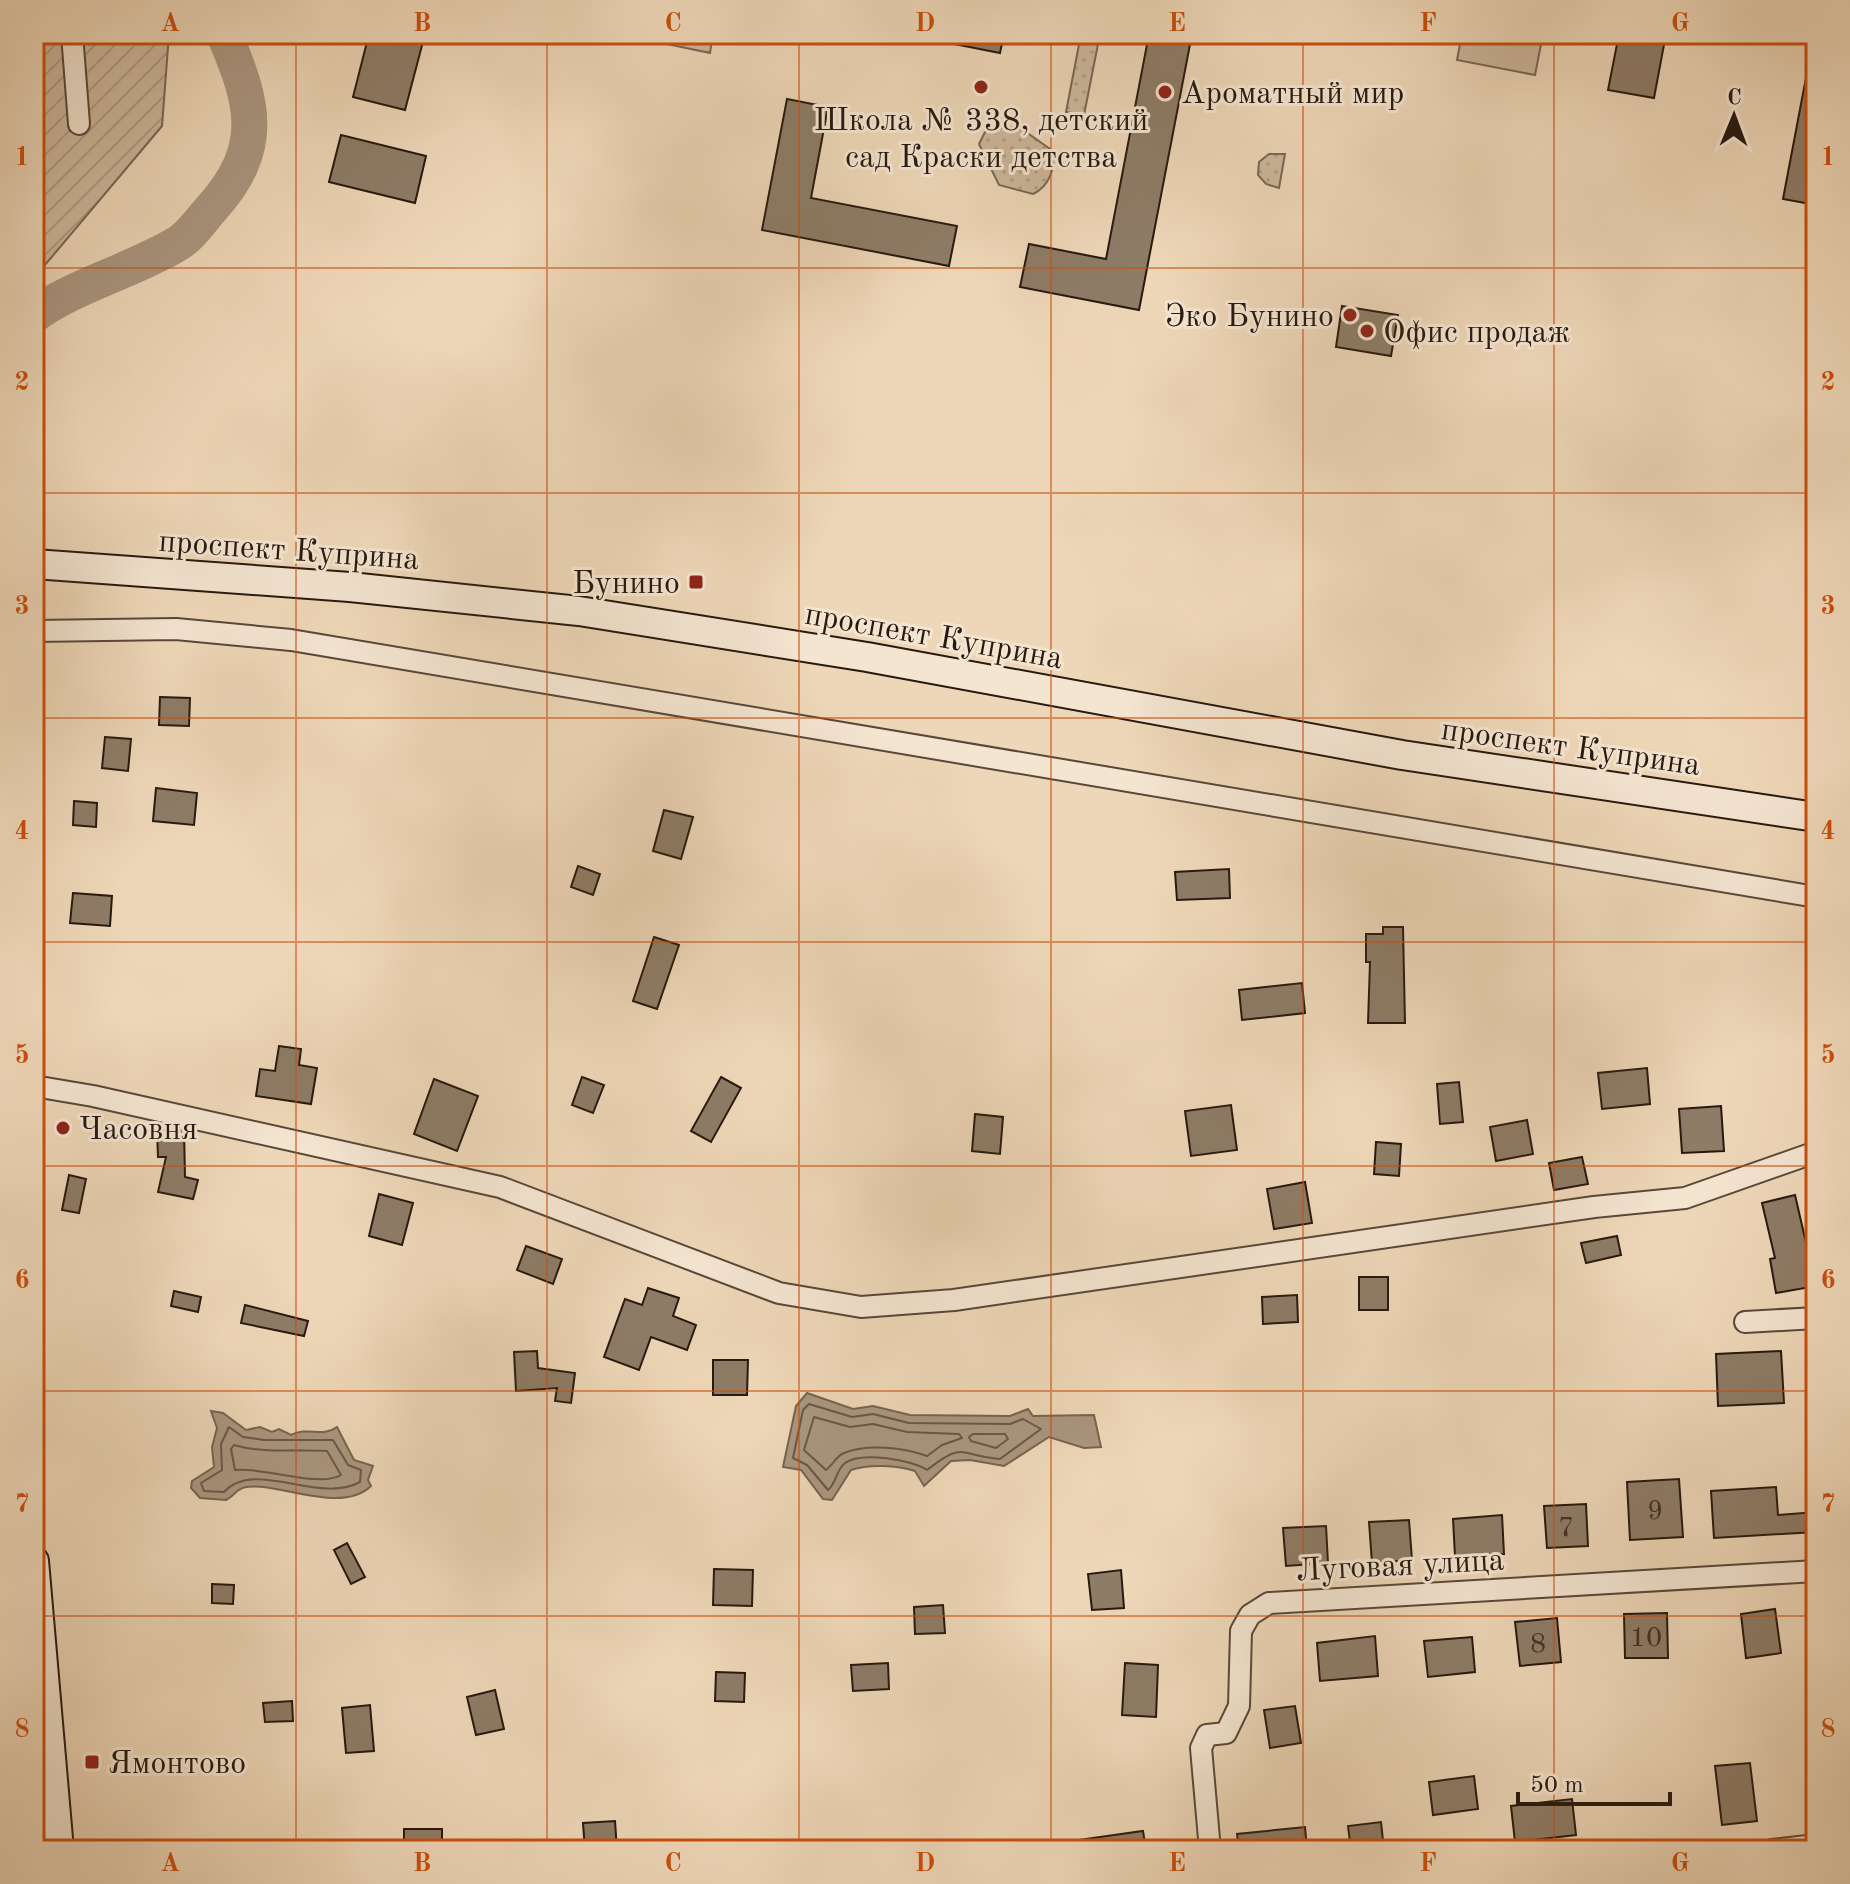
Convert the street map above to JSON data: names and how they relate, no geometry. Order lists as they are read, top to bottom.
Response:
{
  "streets": {
    "main road": ["проспект Куприна"],
    "street": ["Луговая улица"]
  },
  "places": {
    "other": [
      "Школа № 338, детский сад Краски детства",
      "Ароматный мир",
      "Эко Бунино",
      "Офис продаж",
      "Часовня"
    ],
    "transit": ["Бунино", "Ямонтово"]
  },
  "house_numbers": [
    "9",
    "7",
    "10",
    "8"
  ],
  "scale_bar": "50 m",
  "north": "top",
  "grid": {
    "columns": [
      "A",
      "B",
      "C",
      "D",
      "E",
      "F",
      "G"
    ],
    "rows": [
      "1",
      "2",
      "3",
      "4",
      "5",
      "6",
      "7",
      "8"
    ]
  }
}
